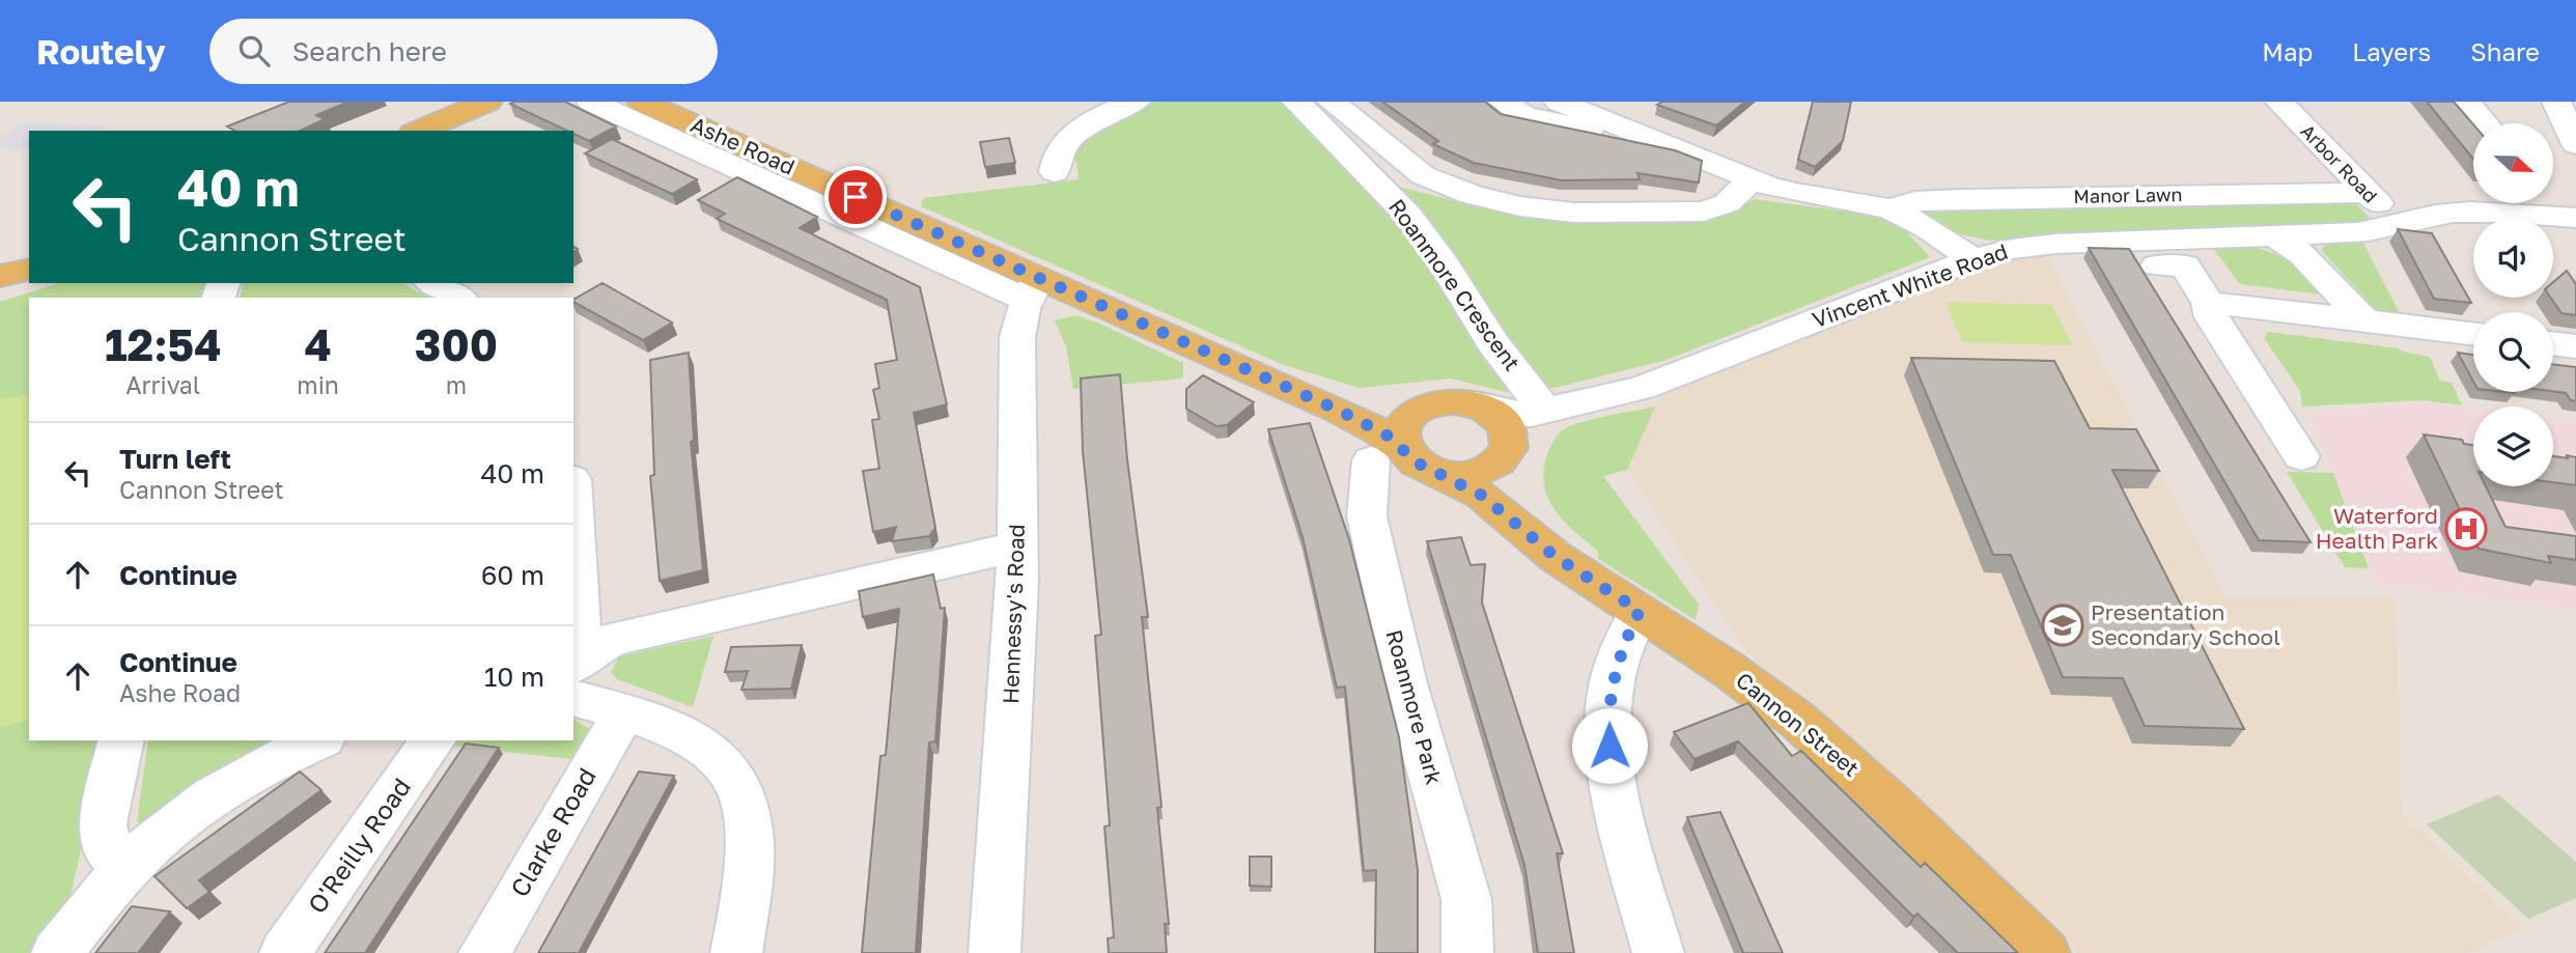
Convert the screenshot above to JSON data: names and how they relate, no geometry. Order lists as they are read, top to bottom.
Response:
{
  "streets": {
    "main road": ["Ashe Road", "Cannon Street"],
    "street": [
      "Arbor Road",
      "Manor Lawn",
      "Roanmore Crescent",
      "Vincent White Road",
      "Hennessy's Road",
      "Roanmore Park",
      "Clarke Road",
      "O'Reilly Road"
    ]
  },
  "crossings": [
    ["Arbor Road", "Manor Lawn"],
    ["Arbor Road", "Vincent White Road"],
    ["Manor Lawn", "Vincent White Road"],
    ["Roanmore Crescent", "Vincent White Road"],
    ["Roanmore Park", "Cannon Street"]
  ],
  "places": {
    "hospital": ["Waterford Health Park"],
    "school or university": ["Presentation Secondary School"]
  },
  "north": "right",
  "page": {
    "header": "Routely",
    "search": "Search here",
    "nav": ["Map", "Layers", "Share"],
    "turn": ["40 m", "Cannon Street"],
    "eta": [
      "12:54",
      "Arrival",
      "4",
      "min",
      "300",
      "m"
    ],
    "list": [
      {
        "name": "Turn left",
        "note": "Cannon Street",
        "value": "40 m"
      },
      {
        "name": "Continue",
        "value": "60 m"
      },
      {
        "name": "Continue",
        "note": "Ashe Road",
        "value": "10 m"
      }
    ]
  }
}
